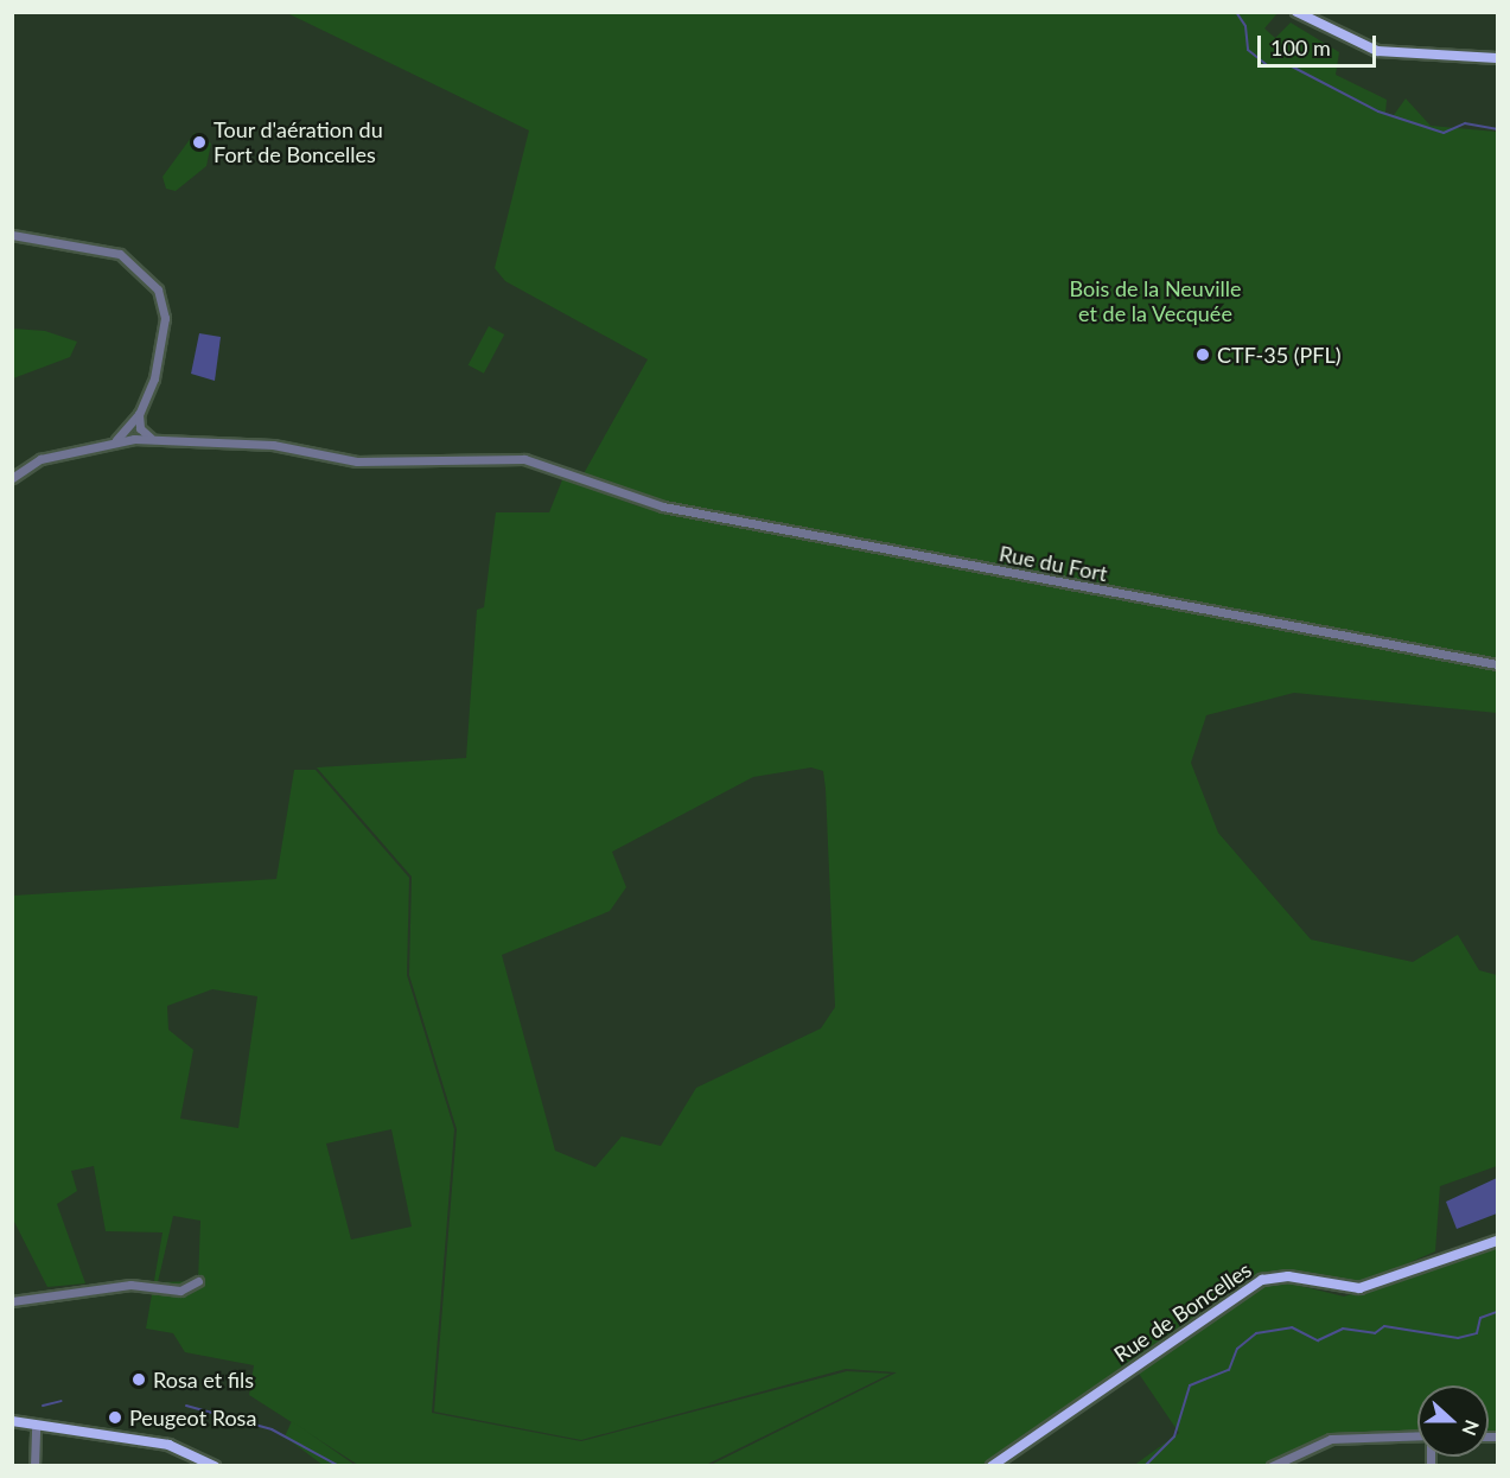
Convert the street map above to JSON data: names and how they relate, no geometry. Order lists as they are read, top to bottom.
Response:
{
  "streets": {
    "main road": ["Rue de Boncelles"],
    "street": ["Rue du Fort"]
  },
  "parks": ["Bois de la Neuville et de la Vecquée"],
  "places": [
    "Tour d'aération du Fort de Boncelles",
    "CTF-35 (PFL)",
    "Rosa et fils",
    "Peugeot Rosa"
  ],
  "scale_bar": "100 m",
  "north": "right"
}
